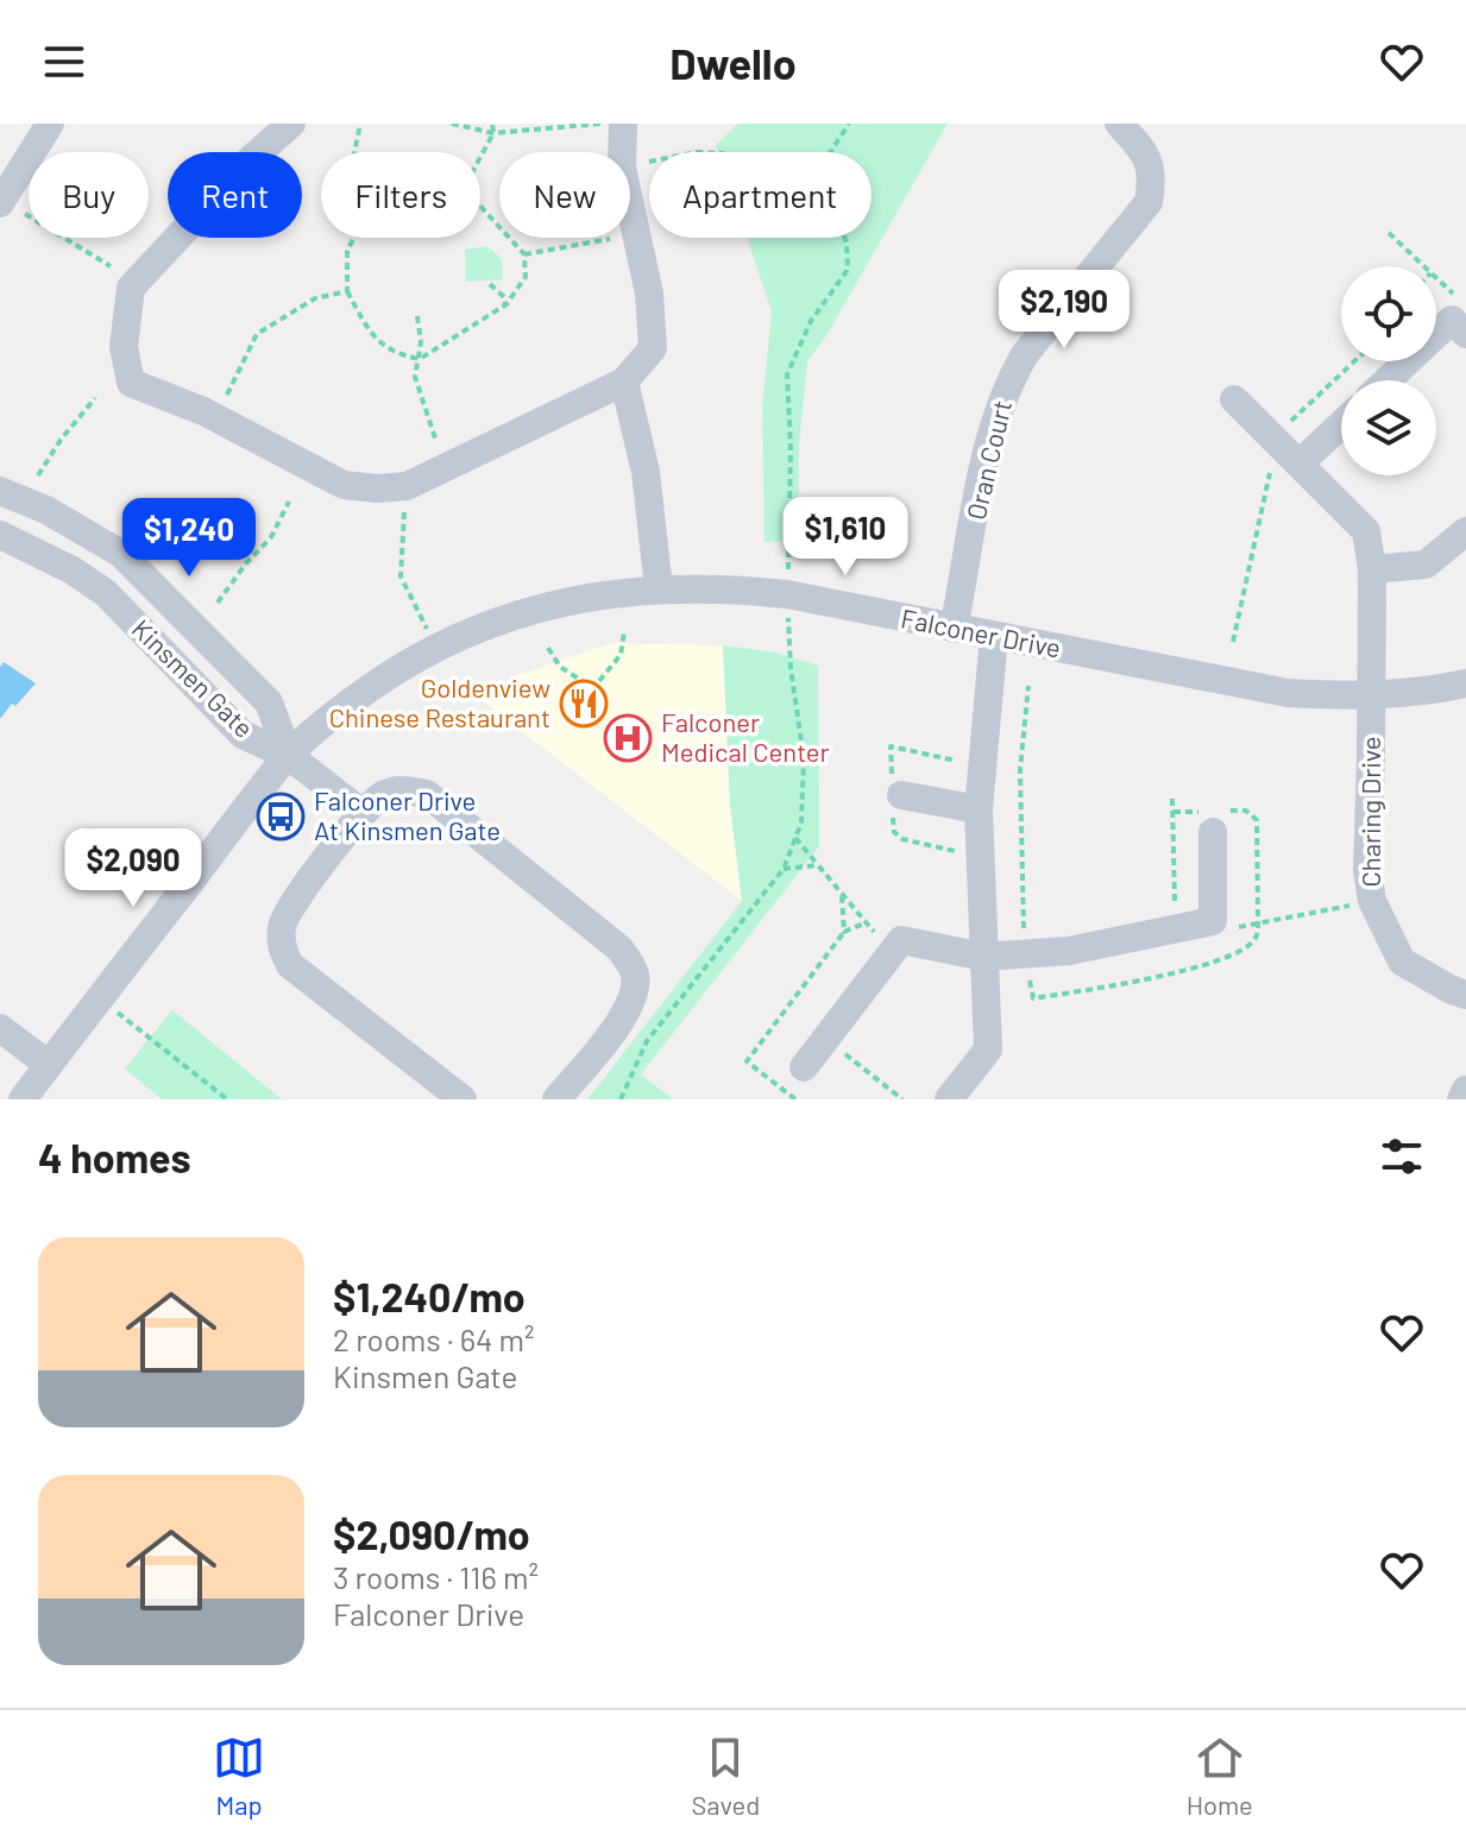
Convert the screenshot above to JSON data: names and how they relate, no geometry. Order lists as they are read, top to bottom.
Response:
{
  "streets": {
    "street": [
      "Oran Court",
      "Falconer Drive",
      "Kinsmen Gate",
      "Charing Drive"
    ]
  },
  "crossings": [
    ["Oran Court", "Falconer Drive"],
    ["Falconer Drive", "Kinsmen Gate"],
    ["Falconer Drive", "Charing Drive"]
  ],
  "places": {
    "restaurant": ["Goldenview Chinese Restaurant"],
    "hospital": ["Falconer Medical Center"],
    "bus stop": ["Falconer Drive At Kinsmen Gate"]
  },
  "page": {
    "header": "Dwello",
    "chip": [
      "Buy",
      "Rent",
      "Filters",
      "New",
      "Apartment"
    ],
    "price": [
      "$2,190",
      "$1,610",
      "$1,240",
      "$2,090"
    ],
    "heading": "4 homes",
    "list": [
      {
        "name": "$1,240/mo",
        "note": "2 rooms · 64 m² · Kinsmen Gate"
      },
      {
        "name": "$2,090/mo",
        "note": "3 rooms · 116 m² · Falconer Drive"
      }
    ],
    "tabs": ["Map", "Saved", "Home"]
  }
}
